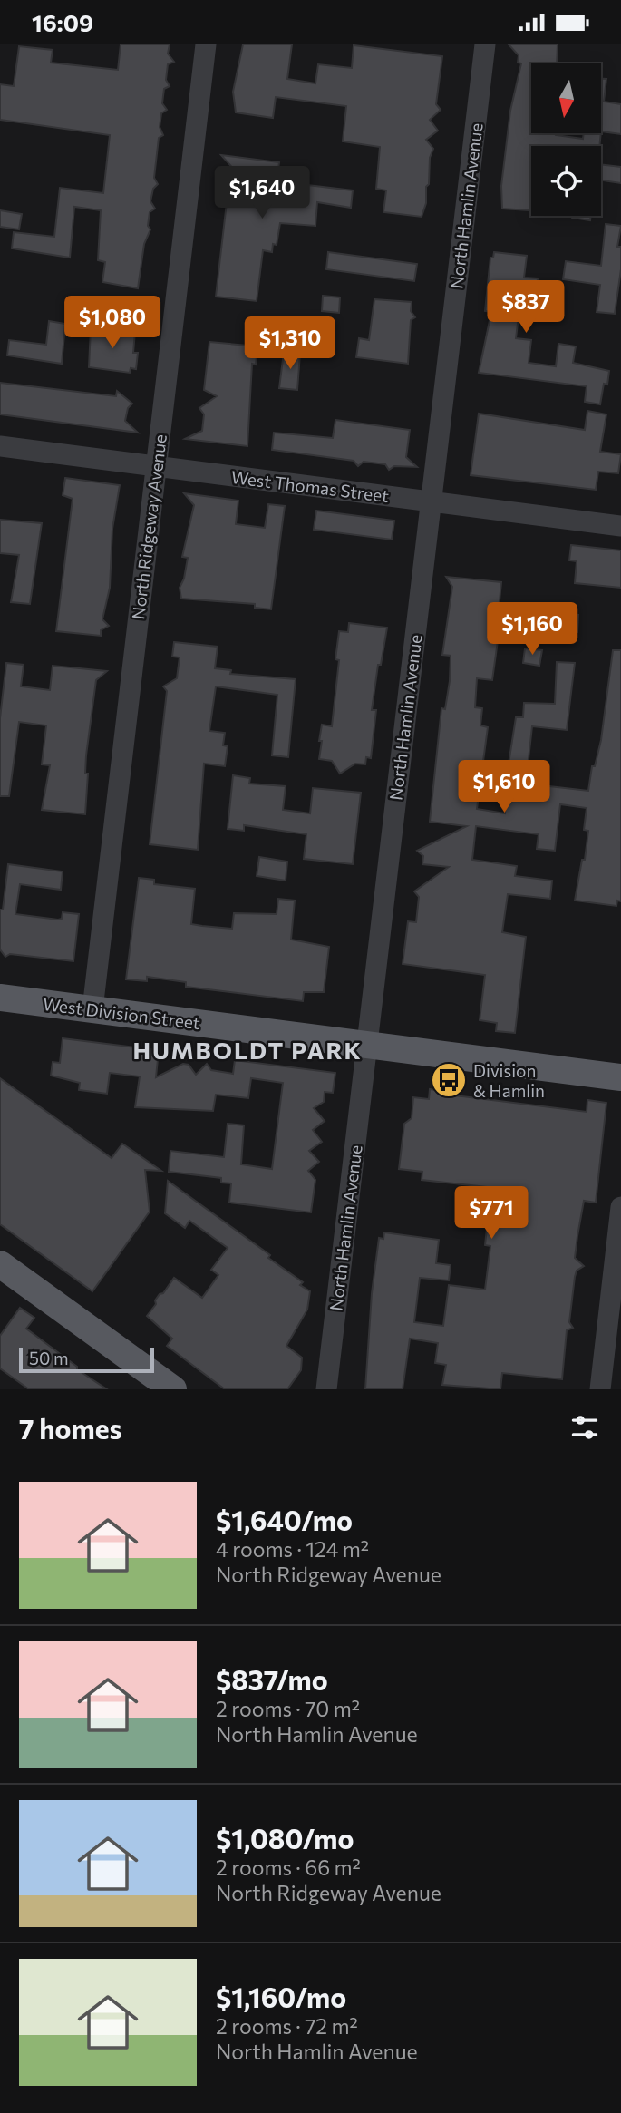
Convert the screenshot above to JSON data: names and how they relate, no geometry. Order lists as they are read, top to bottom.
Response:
{
  "streets": {
    "main road": ["West Division Street"],
    "street": ["North Hamlin Avenue", "West Thomas Street", "North Ridgeway Avenue"]
  },
  "crossings": [
    ["North Hamlin Avenue", "West Thomas Street"],
    ["North Hamlin Avenue", "West Division Street"],
    ["West Thomas Street", "North Ridgeway Avenue"],
    ["North Ridgeway Avenue", "West Division Street"]
  ],
  "districts": ["HUMBOLDT PARK"],
  "places": {
    "bus stop": ["Division & Hamlin"]
  },
  "scale_bar": "50 m",
  "north": "bottom",
  "page": {
    "status": "16:09",
    "price": [
      "$1,640",
      "$837",
      "$1,080",
      "$1,310",
      "$1,160",
      "$1,610",
      "$771"
    ],
    "scale": "50 m",
    "heading": "7 homes",
    "list": [
      {
        "name": "$1,640/mo",
        "note": "4 rooms · 124 m² · North Ridgeway Avenue"
      },
      {
        "name": "$837/mo",
        "note": "2 rooms · 70 m² · North Hamlin Avenue"
      },
      {
        "name": "$1,080/mo",
        "note": "2 rooms · 66 m² · North Ridgeway Avenue"
      },
      {
        "name": "$1,160/mo",
        "note": "2 rooms · 72 m² · North Hamlin Avenue"
      }
    ]
  }
}
